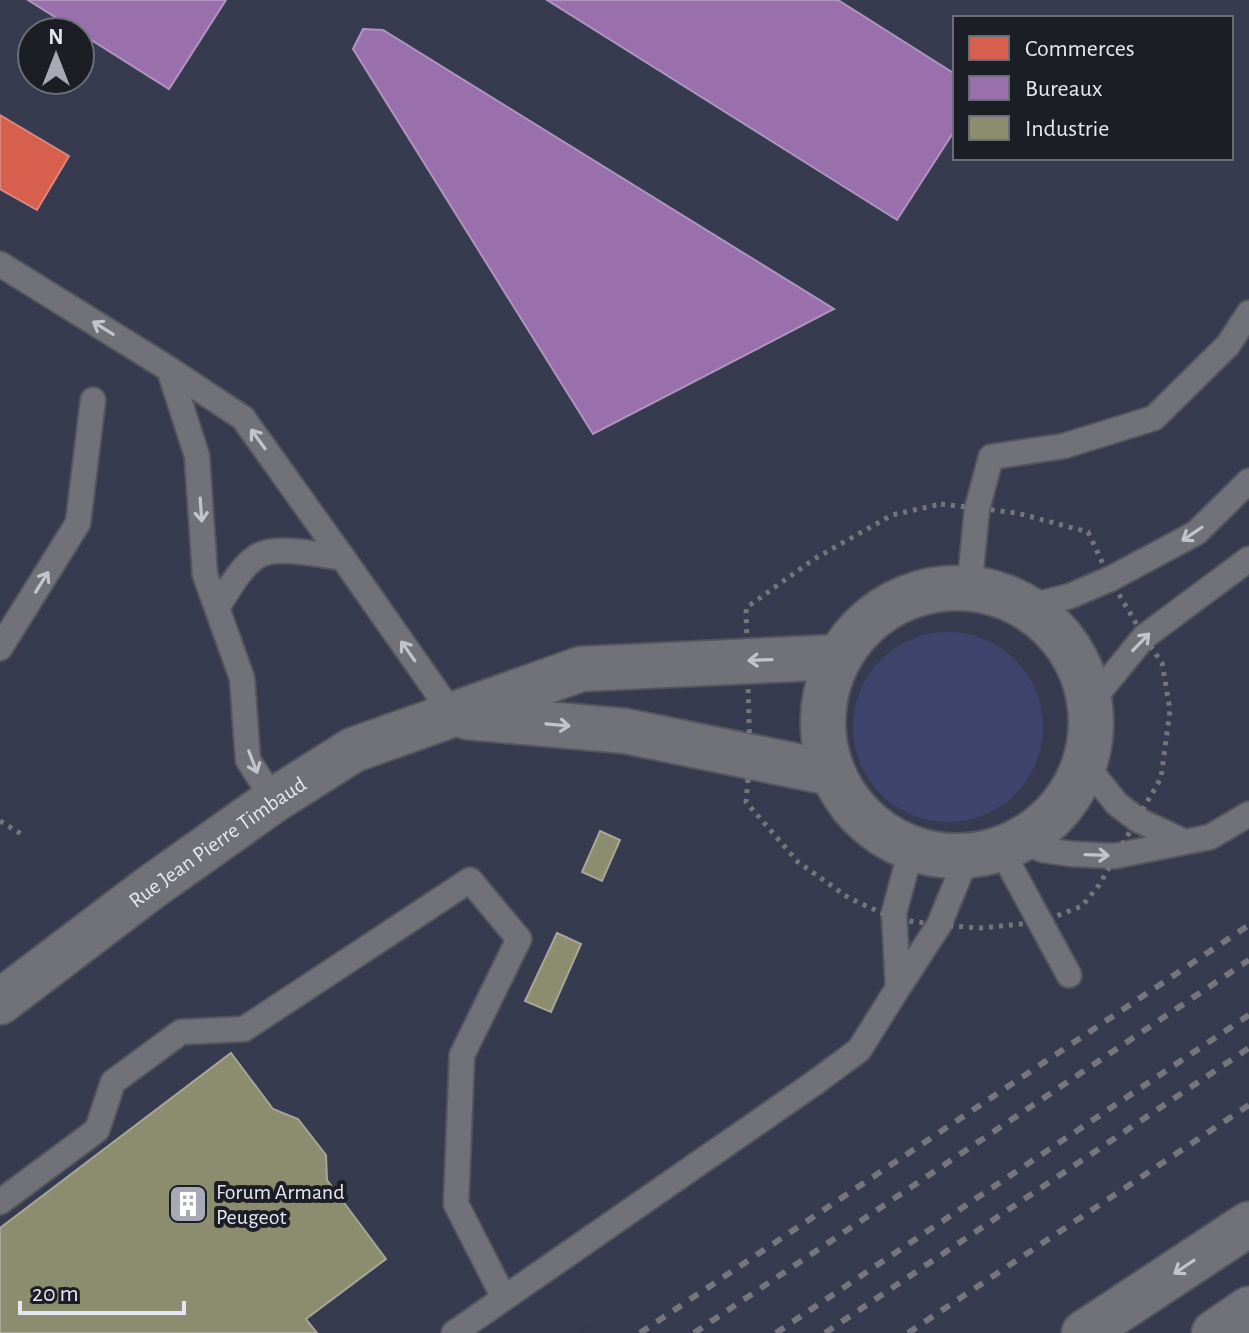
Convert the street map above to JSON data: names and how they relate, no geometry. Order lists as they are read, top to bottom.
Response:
{
  "streets": {
    "street": ["Rue Jean Pierre Timbaud"]
  },
  "places": {
    "building": ["Forum Armand Peugeot"]
  },
  "legend": ["Commerces", "Bureaux", "Industrie"],
  "scale_bar": "20 m",
  "north": "top"
}
